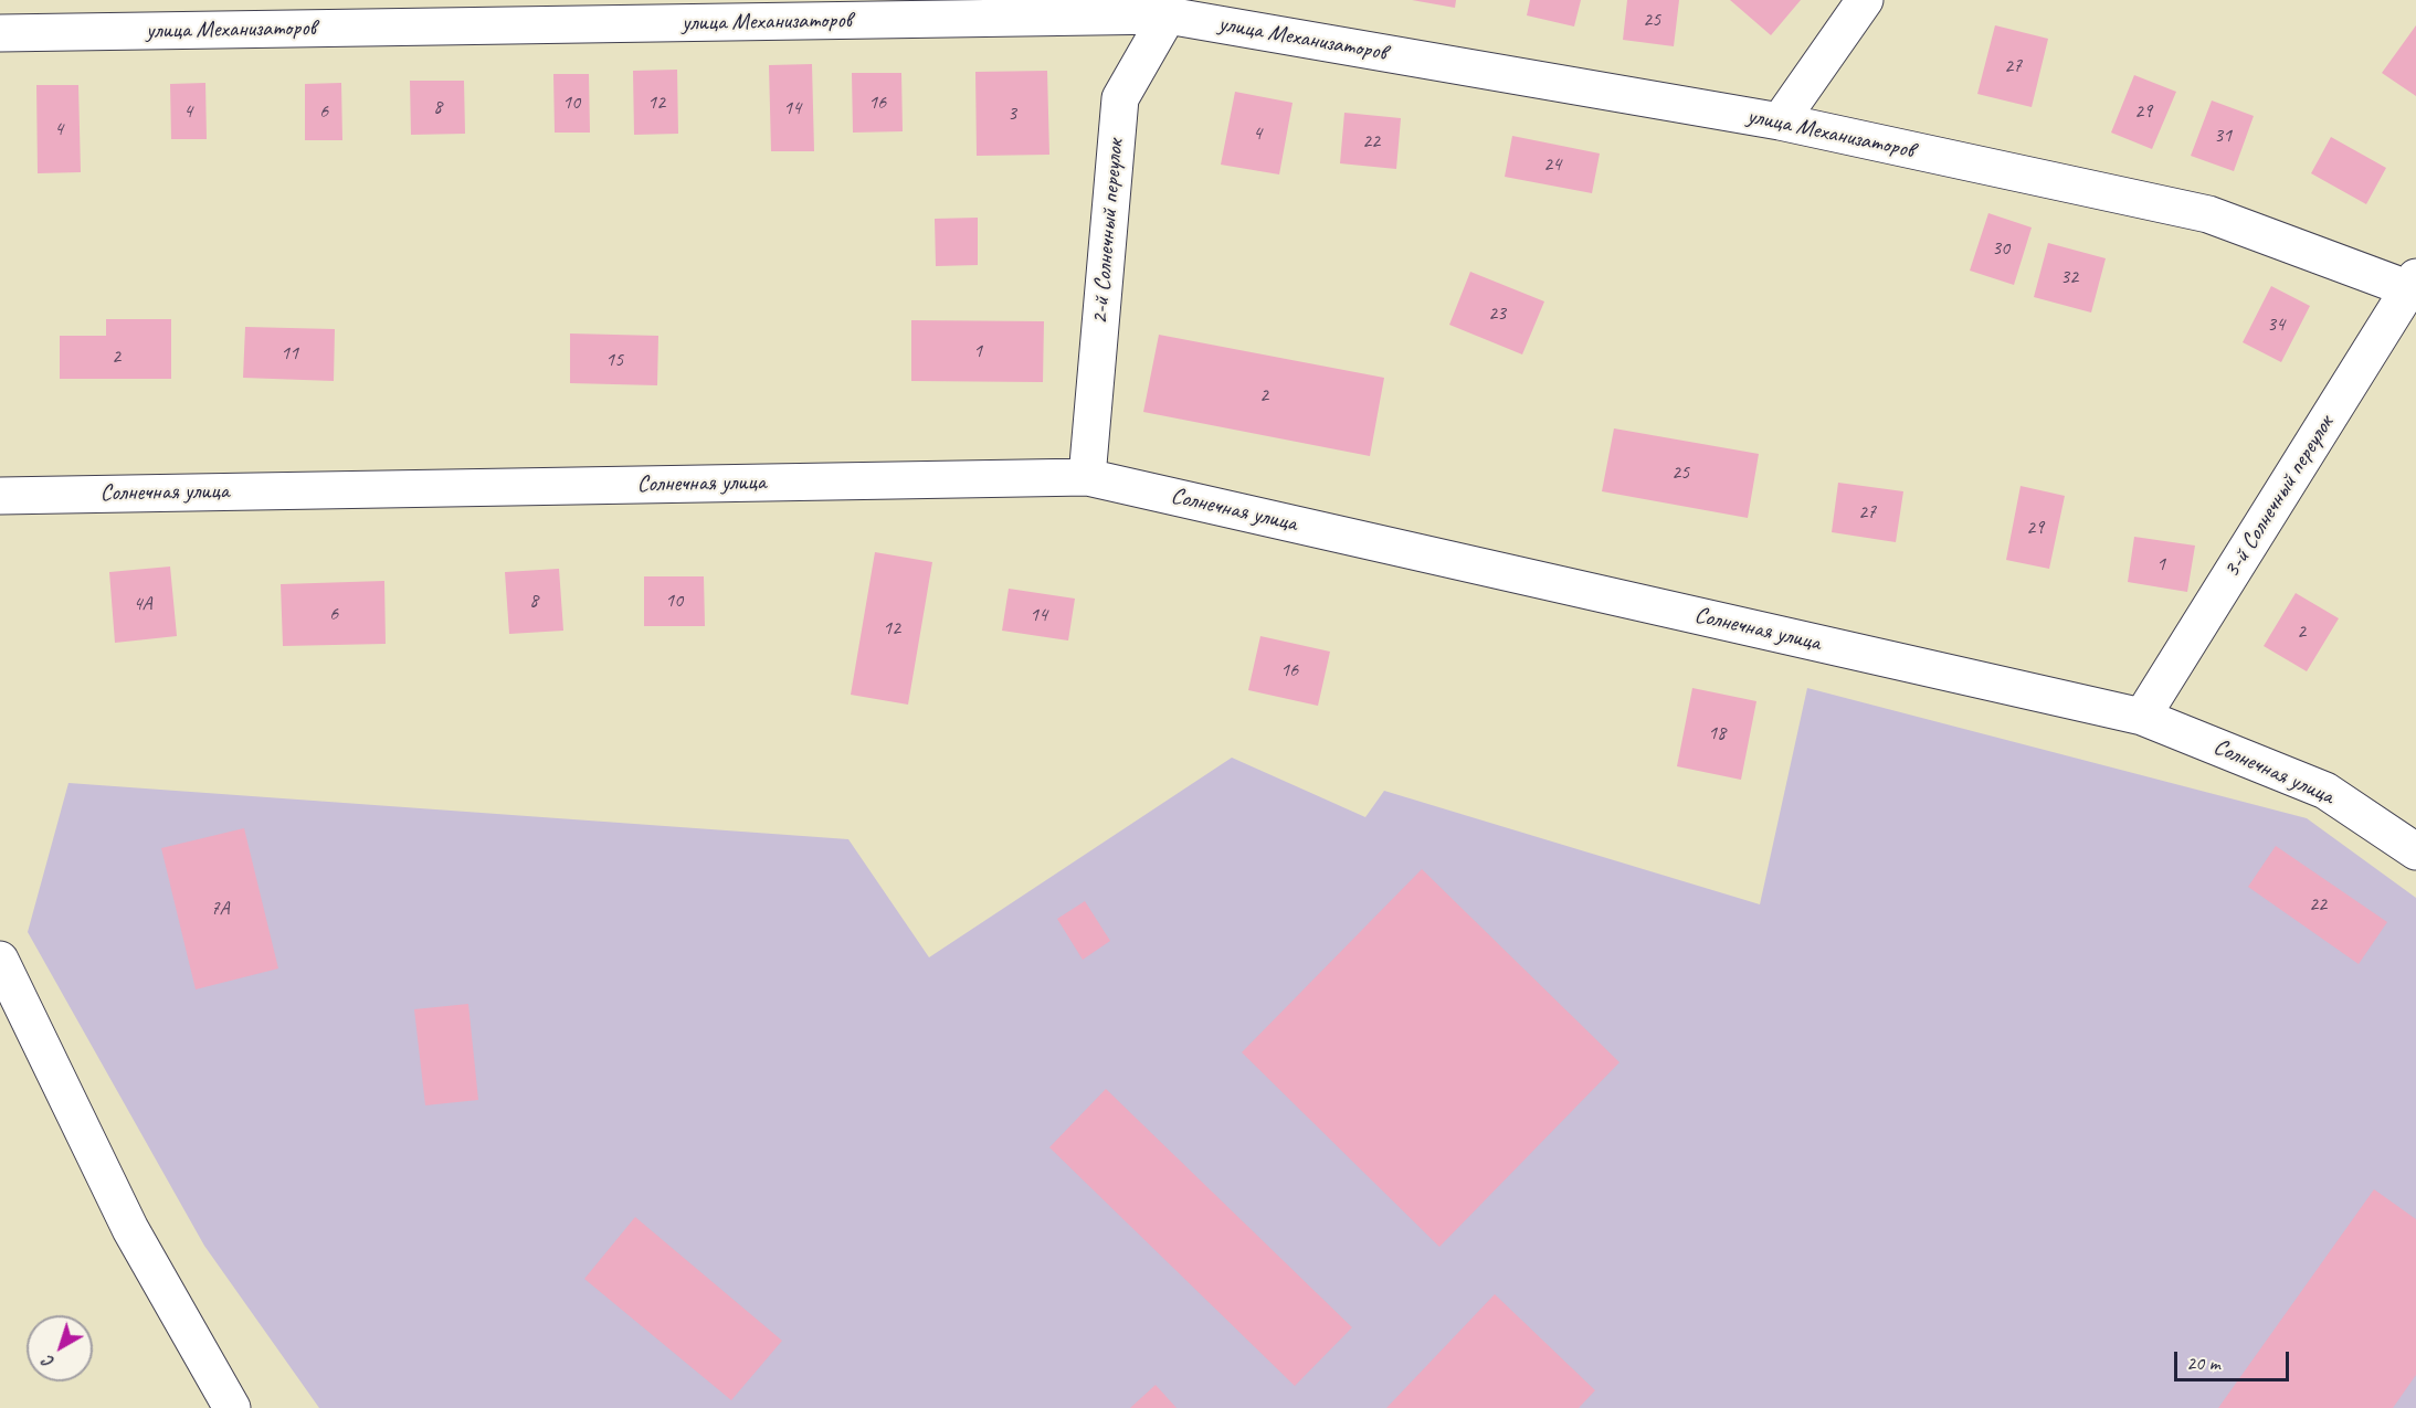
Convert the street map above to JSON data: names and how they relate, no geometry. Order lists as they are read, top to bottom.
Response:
{
  "streets": {
    "street": [
      "улица Механизаторов",
      "2-й Солнечный переулок",
      "Солнечная улица",
      "3-й Солнечный переулок"
    ]
  },
  "crossings": [
    ["улица Механизаторов", "2-й Солнечный переулок"],
    ["улица Механизаторов", "3-й Солнечный переулок"],
    ["2-й Солнечный переулок", "Солнечная улица"],
    ["Солнечная улица", "3-й Солнечный переулок"]
  ],
  "house_numbers": [
    "25",
    "27",
    "10",
    "12",
    "16",
    "8",
    "14",
    "4",
    "6",
    "29",
    "3",
    "4",
    "4",
    "31",
    "22",
    "24",
    "30",
    "32",
    "23",
    "34",
    "1",
    "11",
    "2",
    "15",
    "2",
    "25",
    "27",
    "29",
    "1",
    "8",
    "10",
    "4А",
    "6",
    "14",
    "12",
    "2",
    "16",
    "18",
    "22",
    "7А"
  ],
  "scale_bar": "20 m",
  "north": "bottom left"
}
